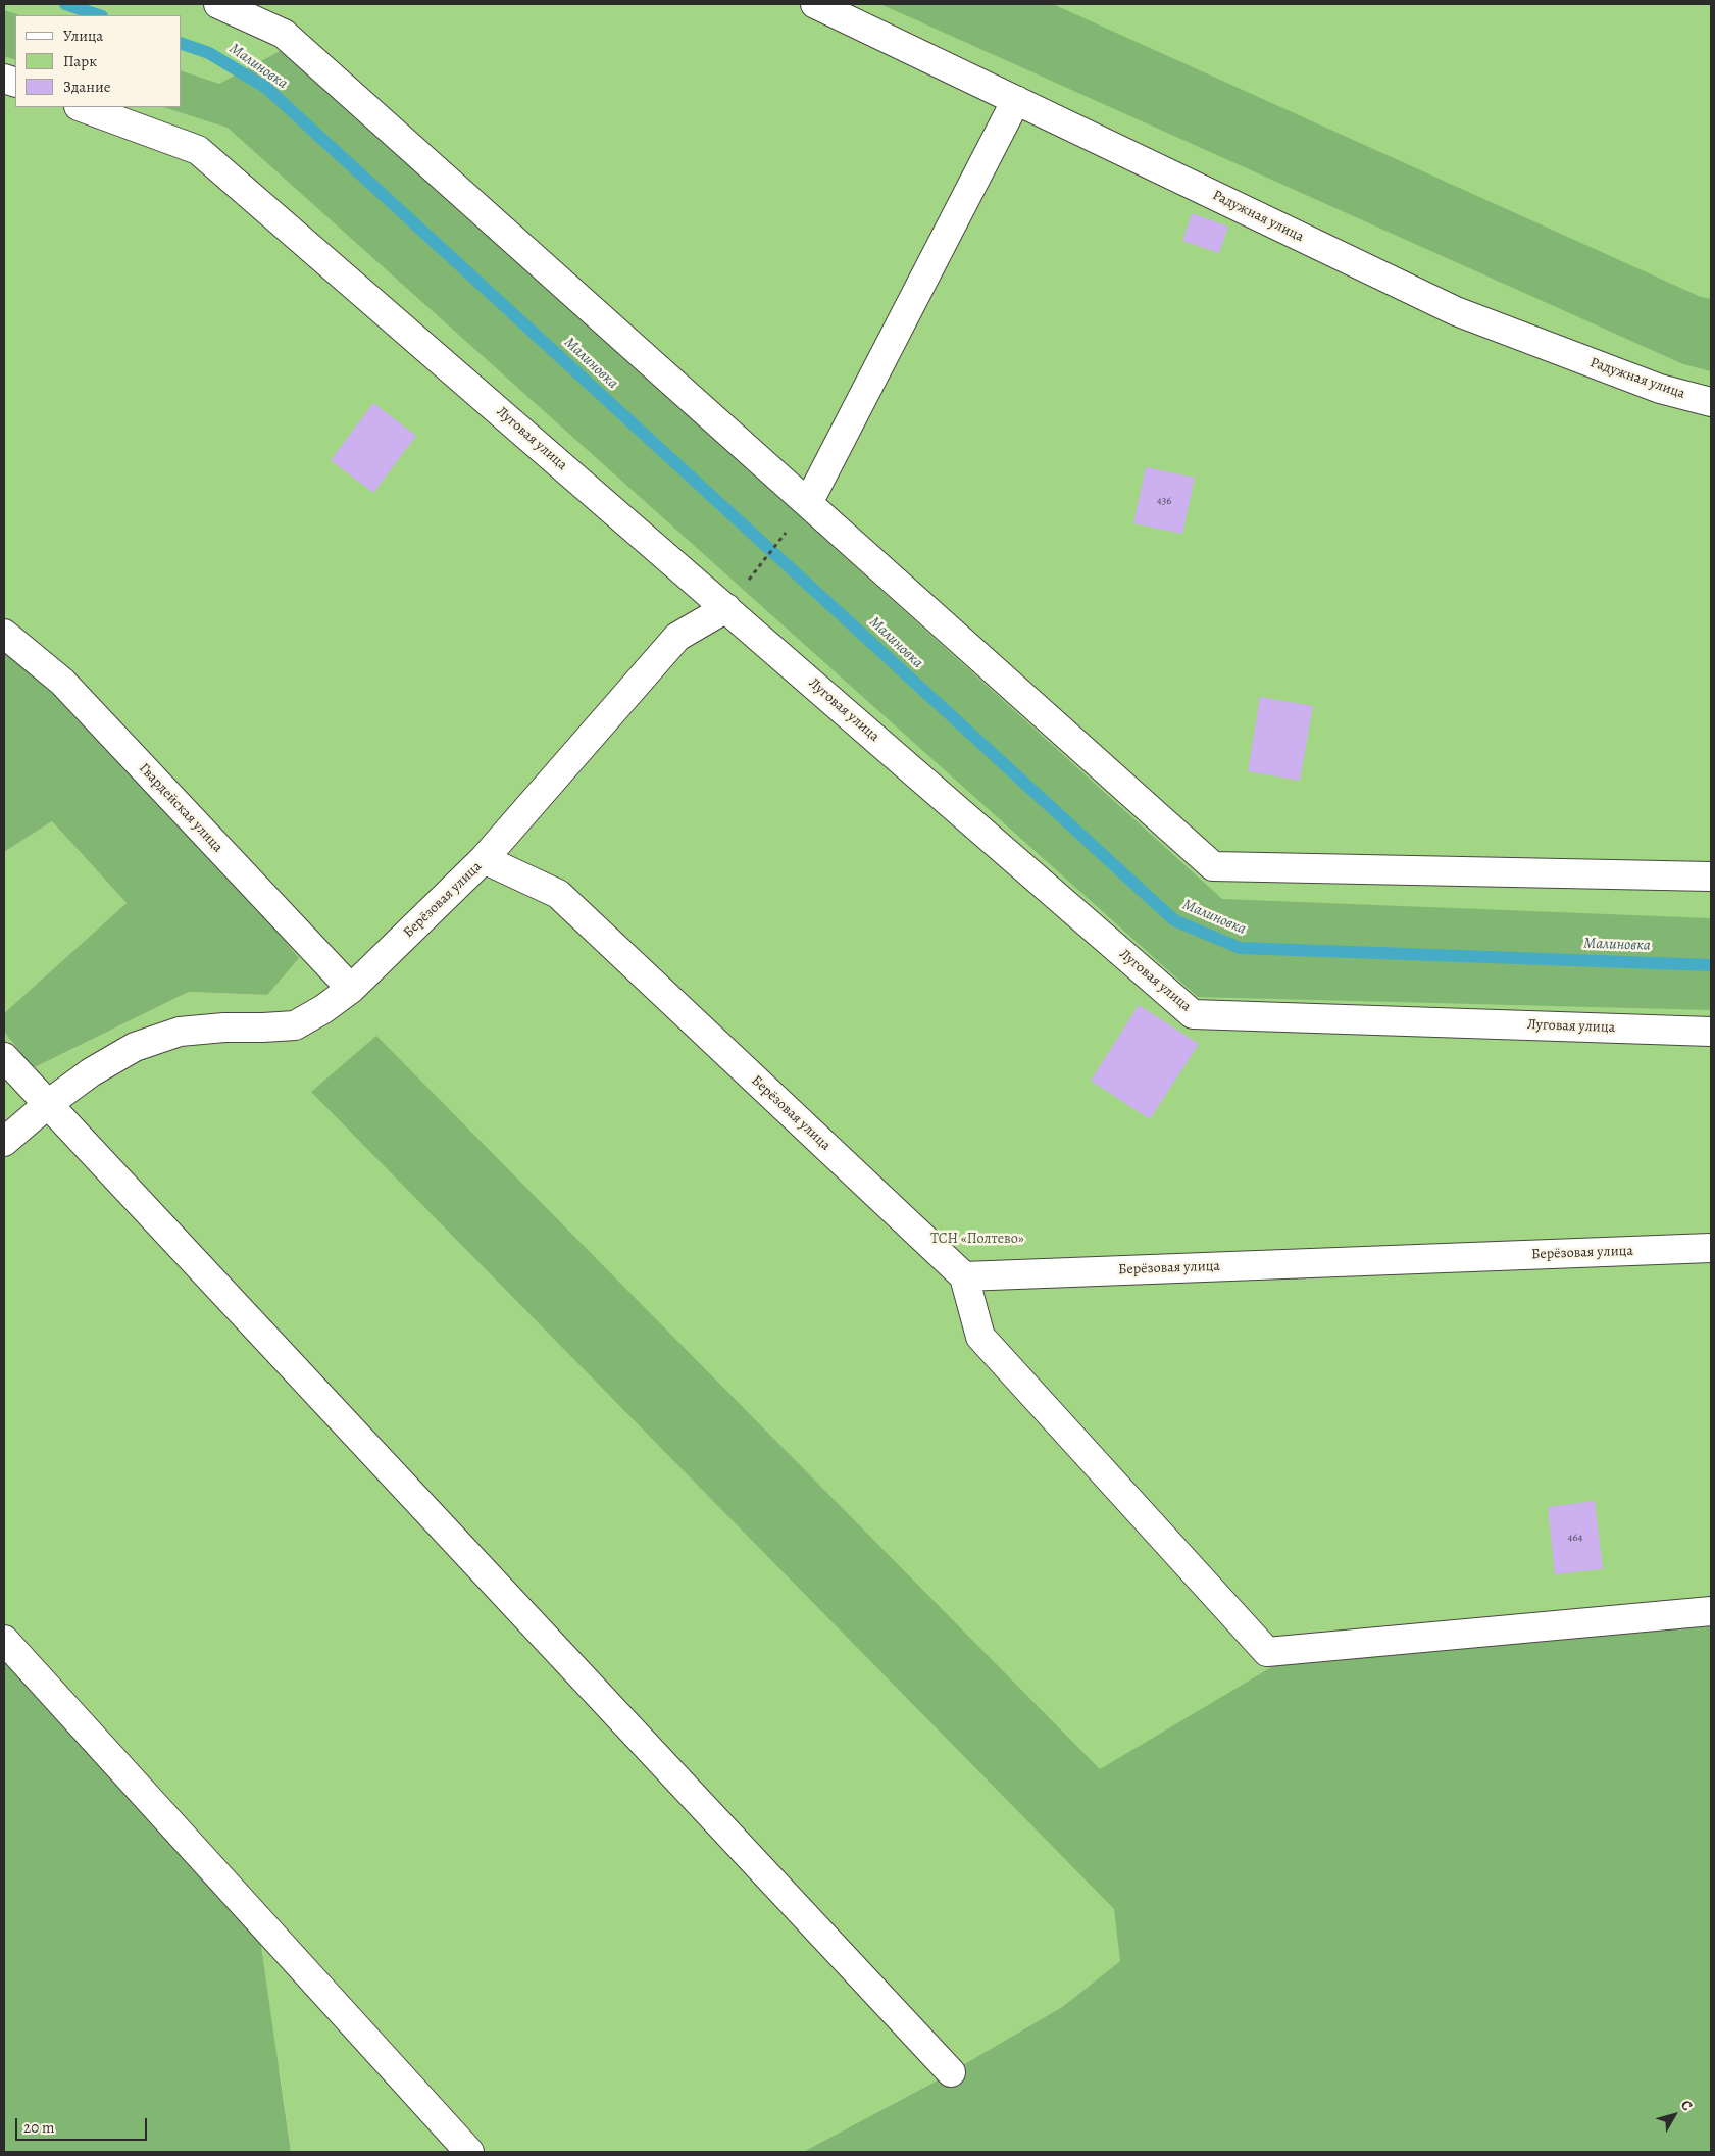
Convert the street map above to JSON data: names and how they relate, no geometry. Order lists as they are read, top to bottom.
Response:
{
  "streets": {
    "street": [
      "Радужная улица",
      "Луговая улица",
      "Гвардейская улица",
      "Берёзовая улица"
    ]
  },
  "crossings": [
    ["Гвардейская улица", "Берёзовая улица"]
  ],
  "water": ["Малиновка"],
  "parks": ["ТСН «Полтево»"],
  "house_numbers": ["436", "464"],
  "legend": ["Улица", "Парк", "Здание"],
  "scale_bar": "20 m",
  "north": "top right"
}
